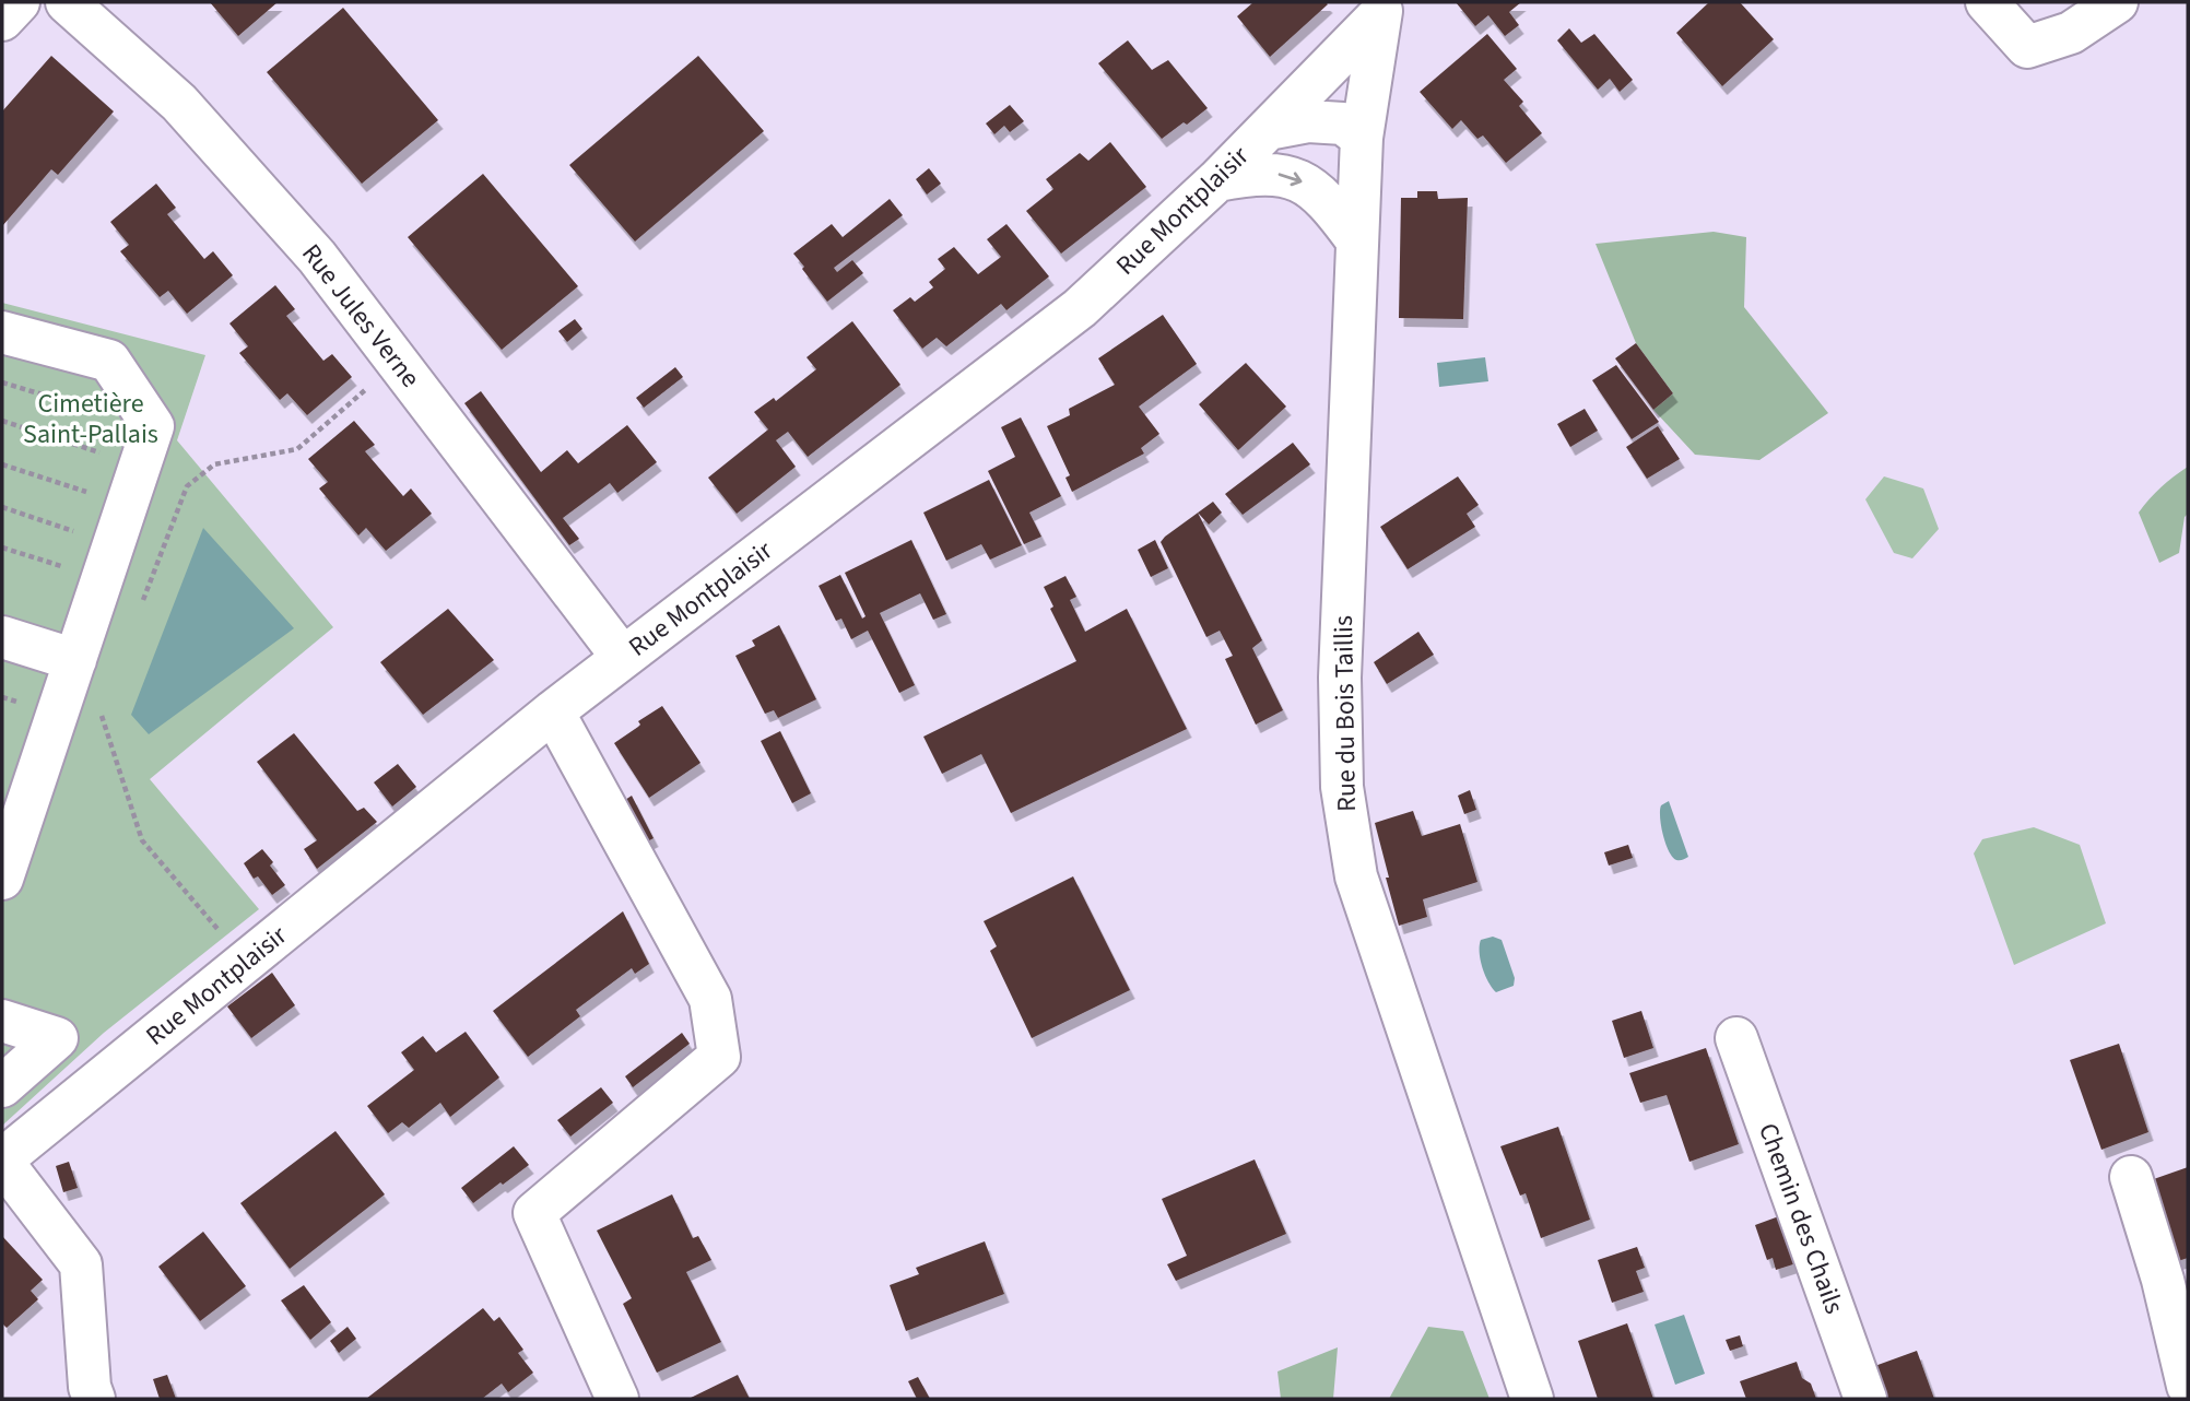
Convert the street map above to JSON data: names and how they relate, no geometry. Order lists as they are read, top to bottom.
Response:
{
  "streets": {
    "street": [
      "Rue Montplaisir",
      "Rue Jules Verne",
      "Rue du Bois Taillis",
      "Chemin des Chails"
    ]
  },
  "crossings": [
    ["Rue Montplaisir", "Rue Jules Verne"],
    ["Rue Montplaisir", "Rue du Bois Taillis"]
  ],
  "parks": ["Cimetière Saint-Pallais"]
}
